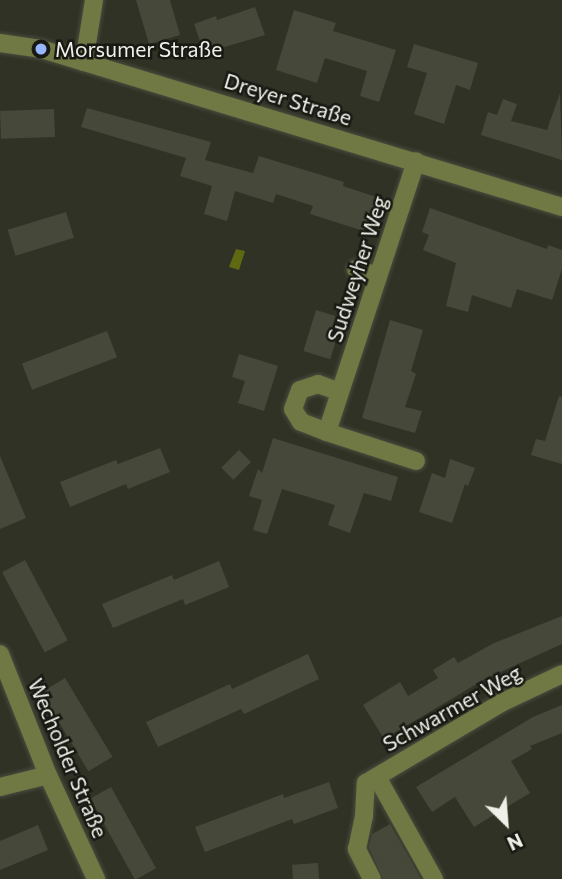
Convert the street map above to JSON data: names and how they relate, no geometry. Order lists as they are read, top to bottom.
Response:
{
  "streets": {
    "street": [
      "Dreyer Straße",
      "Sudweyher Weg",
      "Schwarmer Weg",
      "Wecholder Straße"
    ]
  },
  "crossings": [
    ["Dreyer Straße", "Sudweyher Weg"]
  ],
  "places": ["Morsumer Straße"],
  "north": "bottom right"
}
